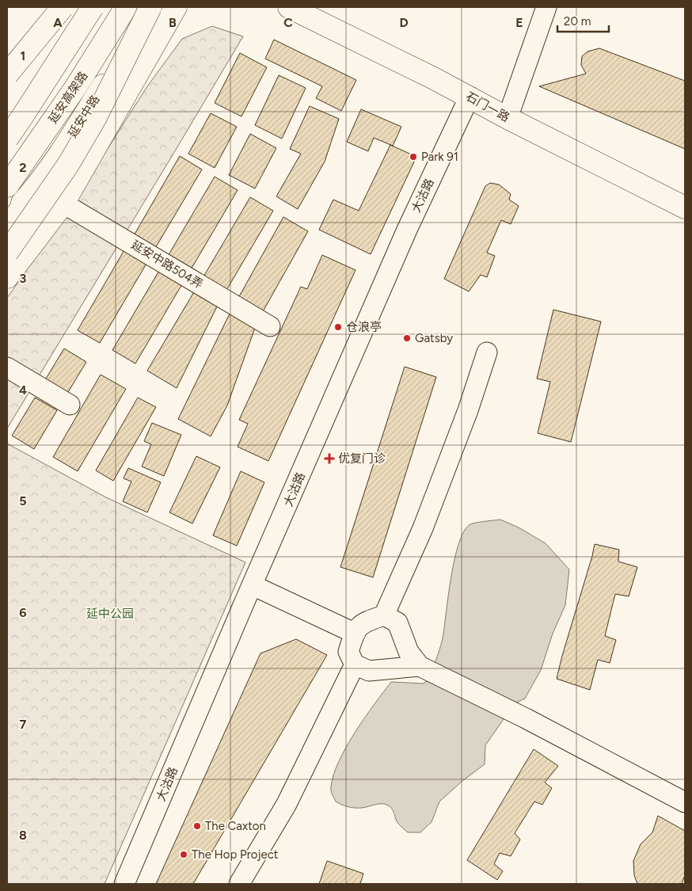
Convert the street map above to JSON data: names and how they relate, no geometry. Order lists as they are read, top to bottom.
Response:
{
  "streets": {
    "main road": ["延安高架路", "石门一路", "延安中路"],
    "street": ["大沽路", "延安中路504弄"]
  },
  "crossings": [
    ["石门一路", "大沽路"]
  ],
  "parks": ["延中公园"],
  "places": {
    "other": [
      "Park 91",
      "仓浪亭",
      "Gatsby",
      "The Caxton",
      "The Hop Project"
    ],
    "health": ["优复门诊"]
  },
  "scale_bar": "20 m",
  "grid": {
    "columns": [
      "A",
      "B",
      "C",
      "D",
      "E"
    ],
    "rows": [
      "1",
      "2",
      "3",
      "4",
      "5",
      "6",
      "7",
      "8"
    ]
  }
}
